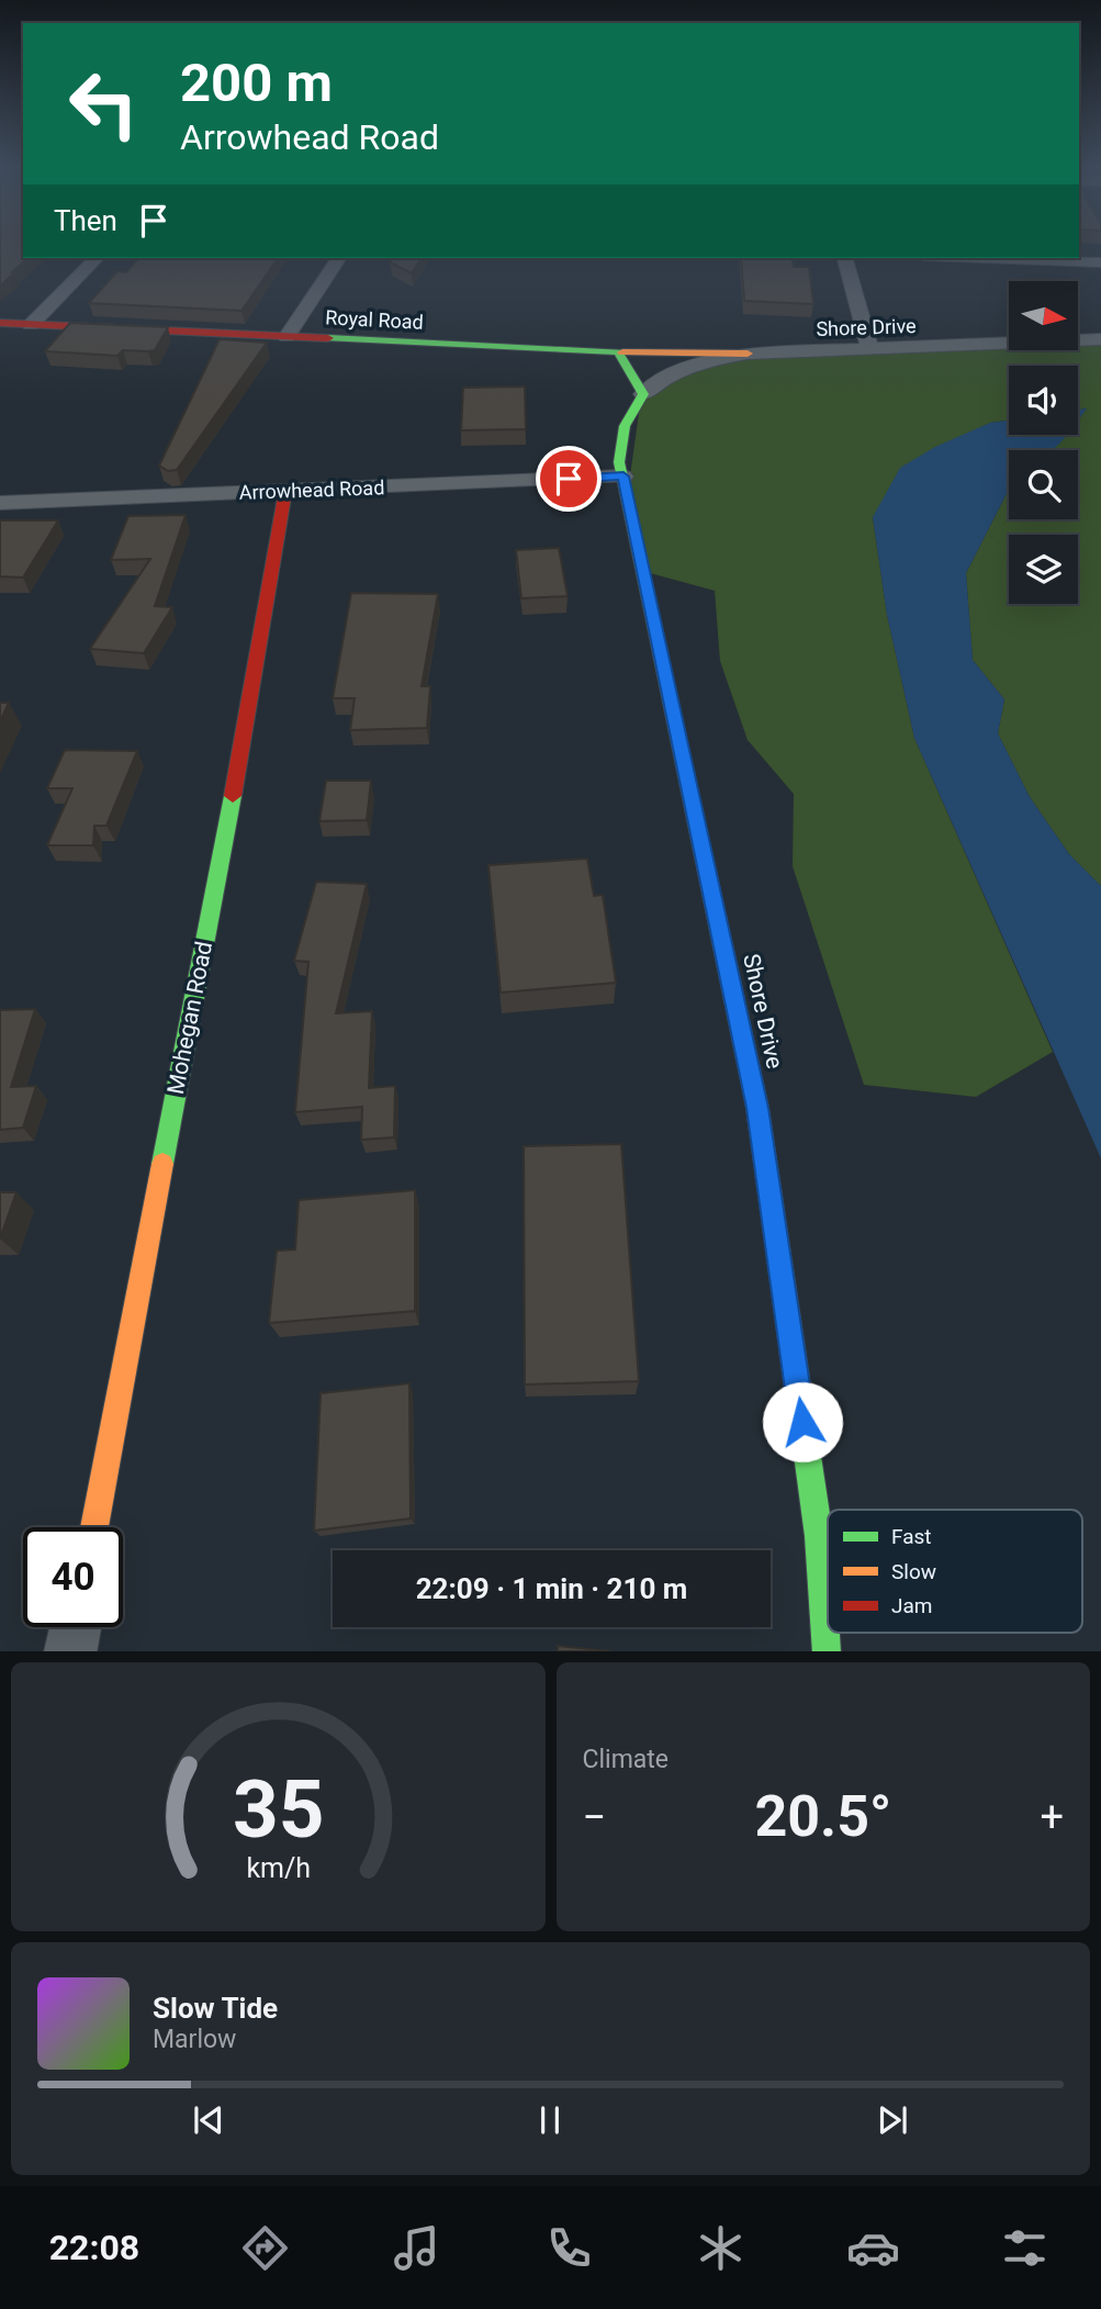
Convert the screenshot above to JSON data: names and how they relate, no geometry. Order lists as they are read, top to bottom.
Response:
{
  "streets": {
    "street": [
      "Royal Road",
      "Shore Drive",
      "Arrowhead Road",
      "Mohegan Road"
    ]
  },
  "crossings": [
    ["Royal Road", "Shore Drive"],
    ["Shore Drive", "Arrowhead Road"],
    ["Arrowhead Road", "Mohegan Road"]
  ],
  "legend": ["Fast", "Slow", "Jam"],
  "north": "right",
  "page": {
    "turn": ["200 m", "Arrowhead Road"],
    "then": "Then",
    "limit": "40",
    "trip": "22:09 · 1 min · 210 m",
    "tile": "Climate",
    "heat": ["−", "20.5°", "+"],
    "song": ["Slow Tide", "Marlow"],
    "tabs": "22:08",
    "gauge": ["35", "km/h"]
  }
}
